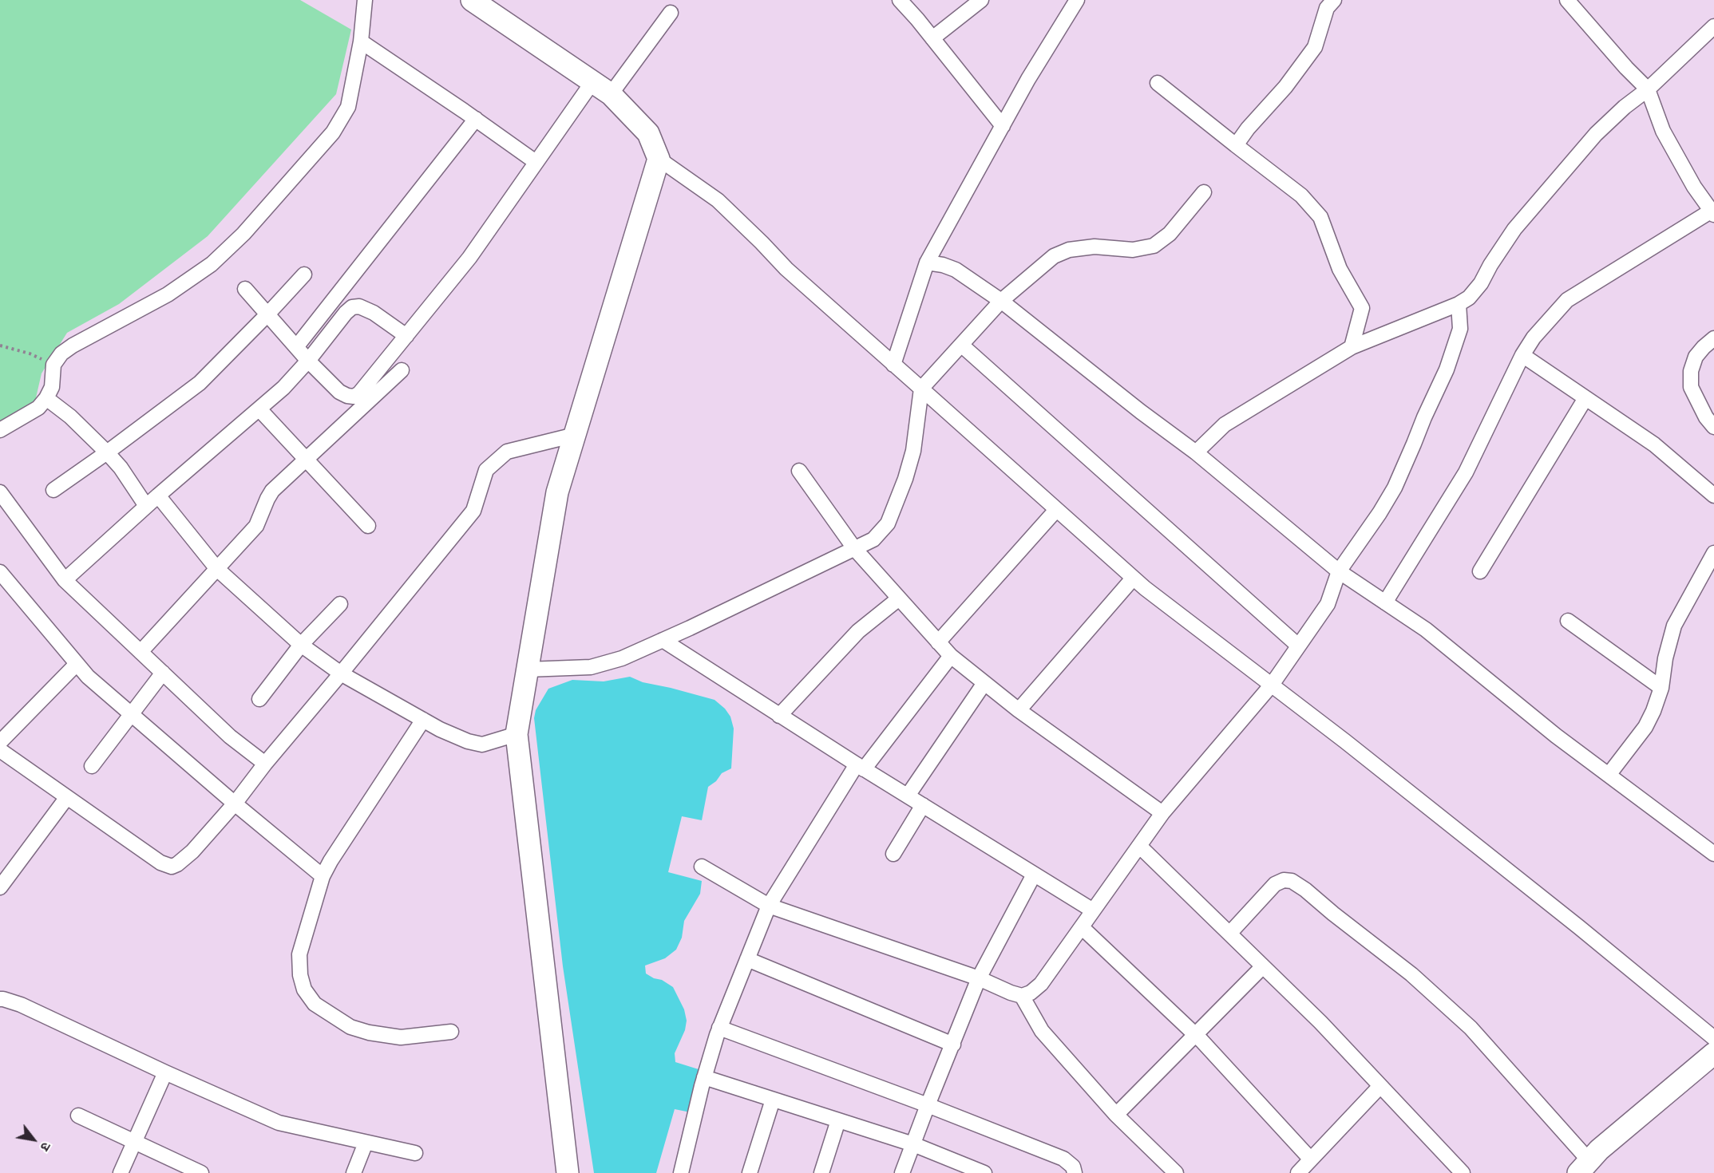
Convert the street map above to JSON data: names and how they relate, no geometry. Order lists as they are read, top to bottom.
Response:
{
  "north": "bottom right"
}
